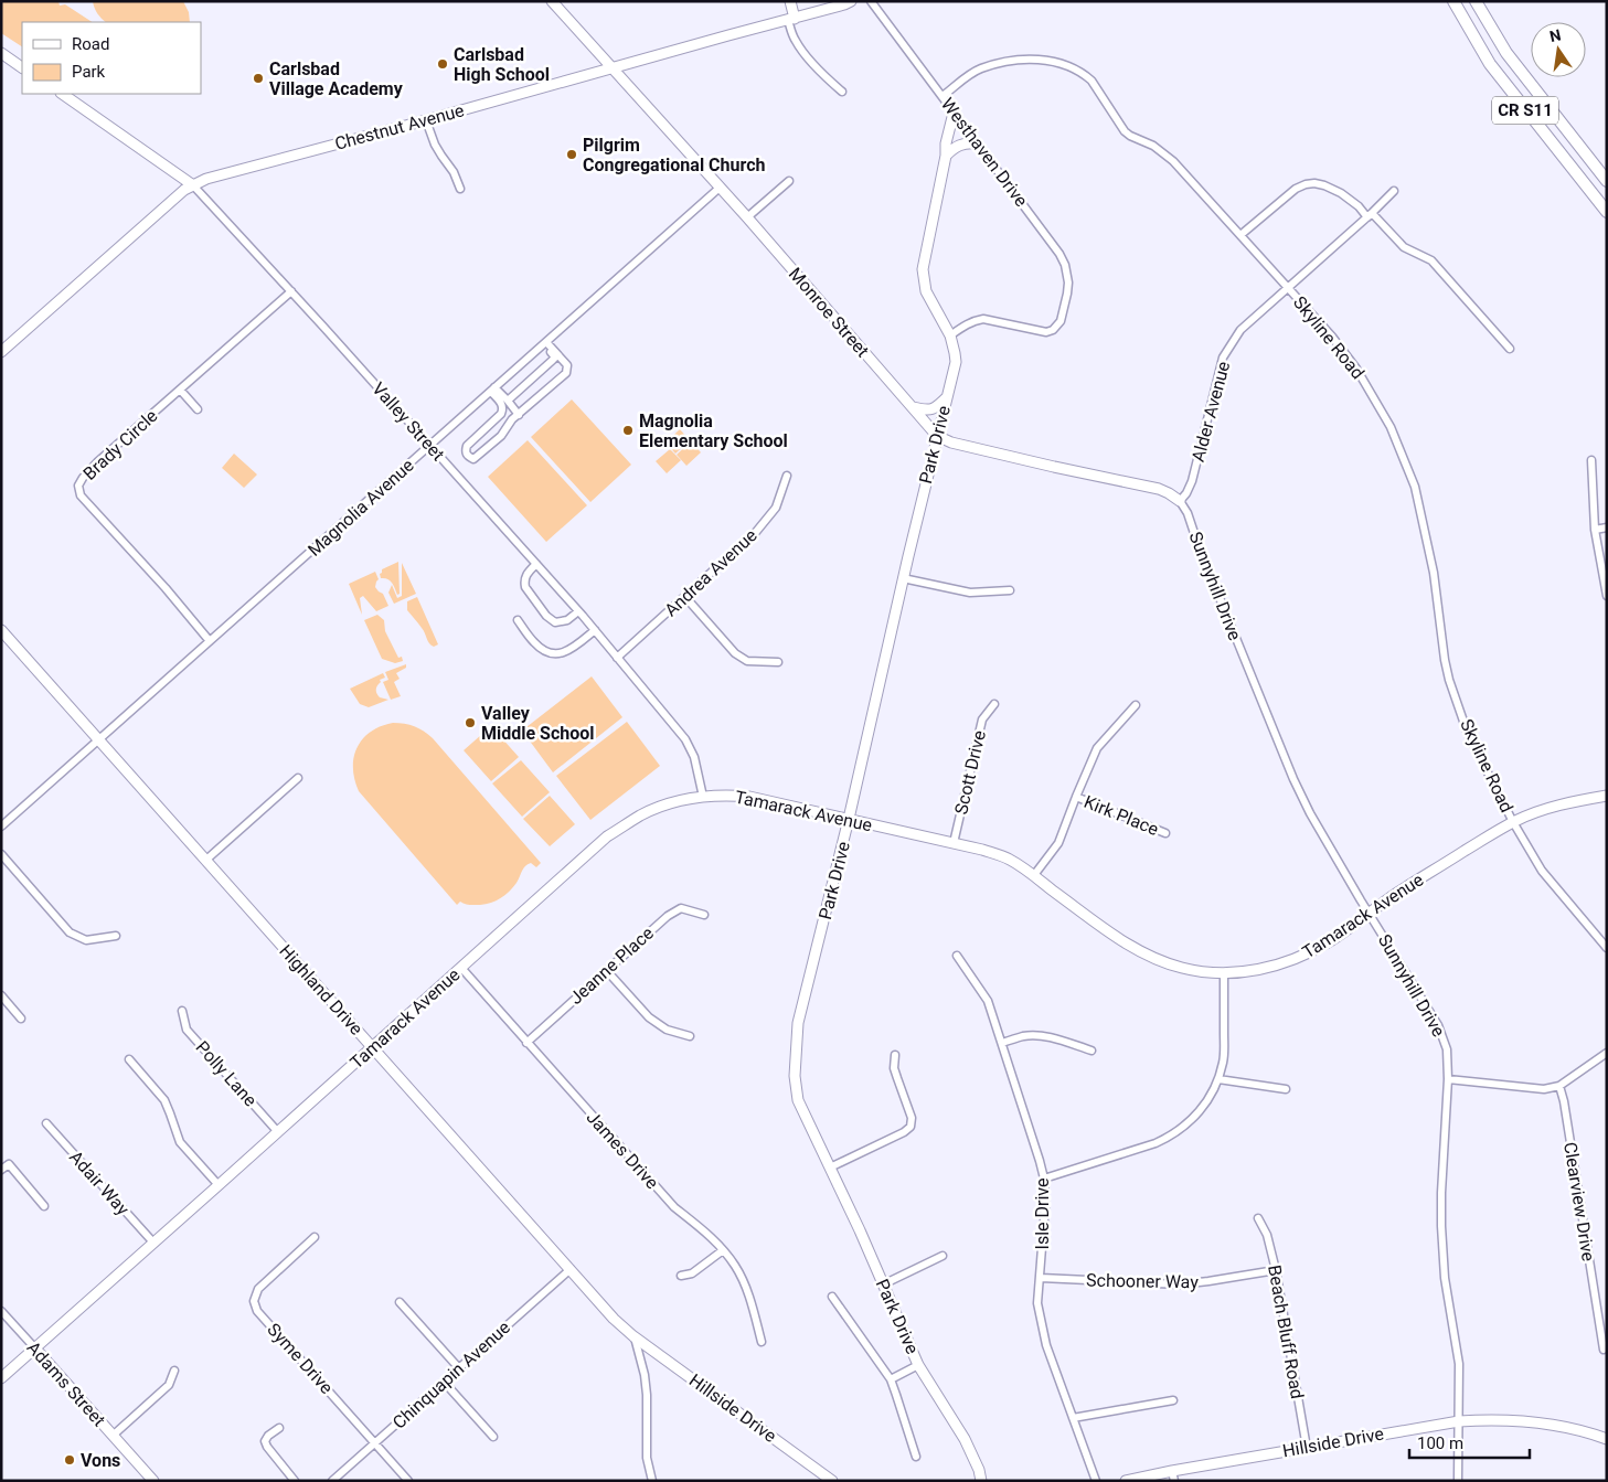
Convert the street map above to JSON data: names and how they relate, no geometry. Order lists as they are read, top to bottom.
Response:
{
  "streets": {
    "main road": [
      "CR S11",
      "Chestnut Avenue",
      "Monroe Street",
      "Valley Street",
      "Park Drive",
      "Tamarack Avenue",
      "Highland Drive",
      "Adams Street",
      "Hillside Drive"
    ],
    "street": [
      "Westhaven Drive",
      "Skyline Road",
      "Alder Avenue",
      "Brady Circle",
      "Magnolia Avenue",
      "Andrea Avenue",
      "Sunnyhill Drive",
      "Scott Drive",
      "Kirk Place",
      "Jeanne Place",
      "Polly Lane",
      "James Drive",
      "Adair Way",
      "Clearview Drive",
      "Isle Drive",
      "Schooner Way",
      "Beach Bluff Road",
      "Syme Drive",
      "Chinquapin Avenue"
    ]
  },
  "crossings": [
    ["Chestnut Avenue", "Monroe Street"],
    ["Chestnut Avenue", "Valley Street"],
    ["Westhaven Drive", "Skyline Road"],
    ["Westhaven Drive", "Park Drive"],
    ["Monroe Street", "Alder Avenue"],
    ["Monroe Street", "Park Drive"],
    ["Monroe Street", "Magnolia Avenue"],
    ["Monroe Street", "Sunnyhill Drive"],
    ["Skyline Road", "Alder Avenue"],
    ["Skyline Road", "Tamarack Avenue"],
    ["Alder Avenue", "Sunnyhill Drive"],
    ["Valley Street", "Brady Circle"],
    ["Valley Street", "Magnolia Avenue"],
    ["Valley Street", "Andrea Avenue"],
    ["Valley Street", "Tamarack Avenue"],
    ["Brady Circle", "Magnolia Avenue"],
    ["Park Drive", "Tamarack Avenue"],
    ["Magnolia Avenue", "Highland Drive"],
    ["Sunnyhill Drive", "Tamarack Avenue"],
    ["Sunnyhill Drive", "Hillside Drive"],
    ["Scott Drive", "Tamarack Avenue"],
    ["Tamarack Avenue", "Highland Drive"],
    ["Tamarack Avenue", "Polly Lane"],
    ["Tamarack Avenue", "James Drive"],
    ["Tamarack Avenue", "Adair Way"],
    ["Tamarack Avenue", "Adams Street"],
    ["Jeanne Place", "James Drive"],
    ["Highland Drive", "Chinquapin Avenue"],
    ["Highland Drive", "Hillside Drive"],
    ["Isle Drive", "Schooner Way"],
    ["Schooner Way", "Beach Bluff Road"],
    ["Beach Bluff Road", "Hillside Drive"],
    ["Syme Drive", "Chinquapin Avenue"]
  ],
  "places": [
    "Carlsbad High School",
    "Carlsbad Village Academy",
    "Pilgrim Congregational Church",
    "Magnolia Elementary School",
    "Valley Middle School",
    "Vons"
  ],
  "legend": ["Road", "Park"],
  "scale_bar": "100 m",
  "north": "top"
}
